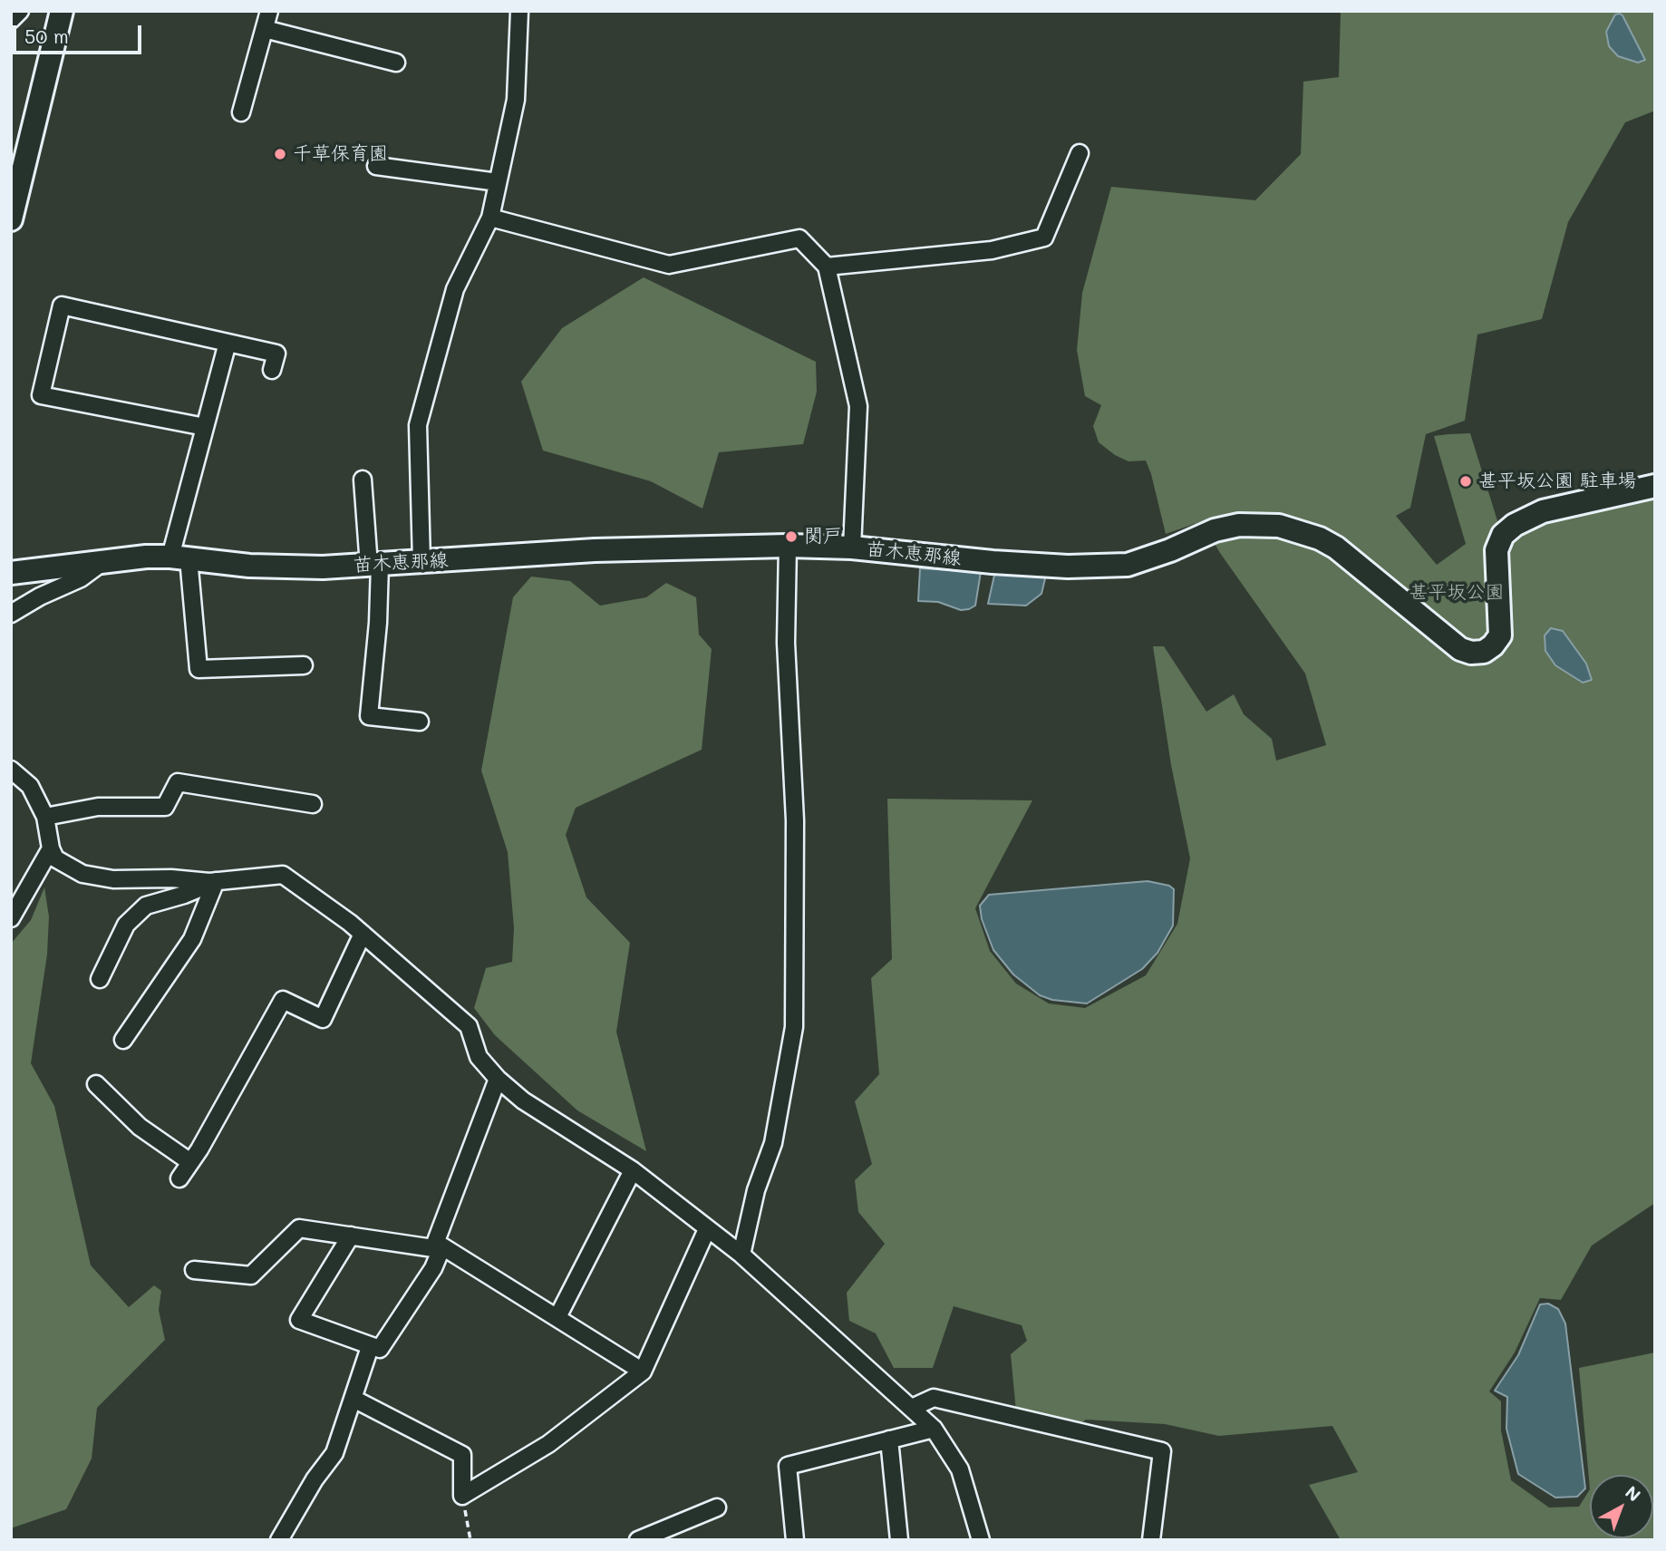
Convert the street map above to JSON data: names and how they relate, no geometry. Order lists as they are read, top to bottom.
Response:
{
  "streets": {
    "main road": ["苗木恵那線"]
  },
  "parks": ["甚平坂公園"],
  "places": ["千草保育園", "甚平坂公園 駐車場", "関戸"],
  "scale_bar": "50 m",
  "north": "top right"
}
